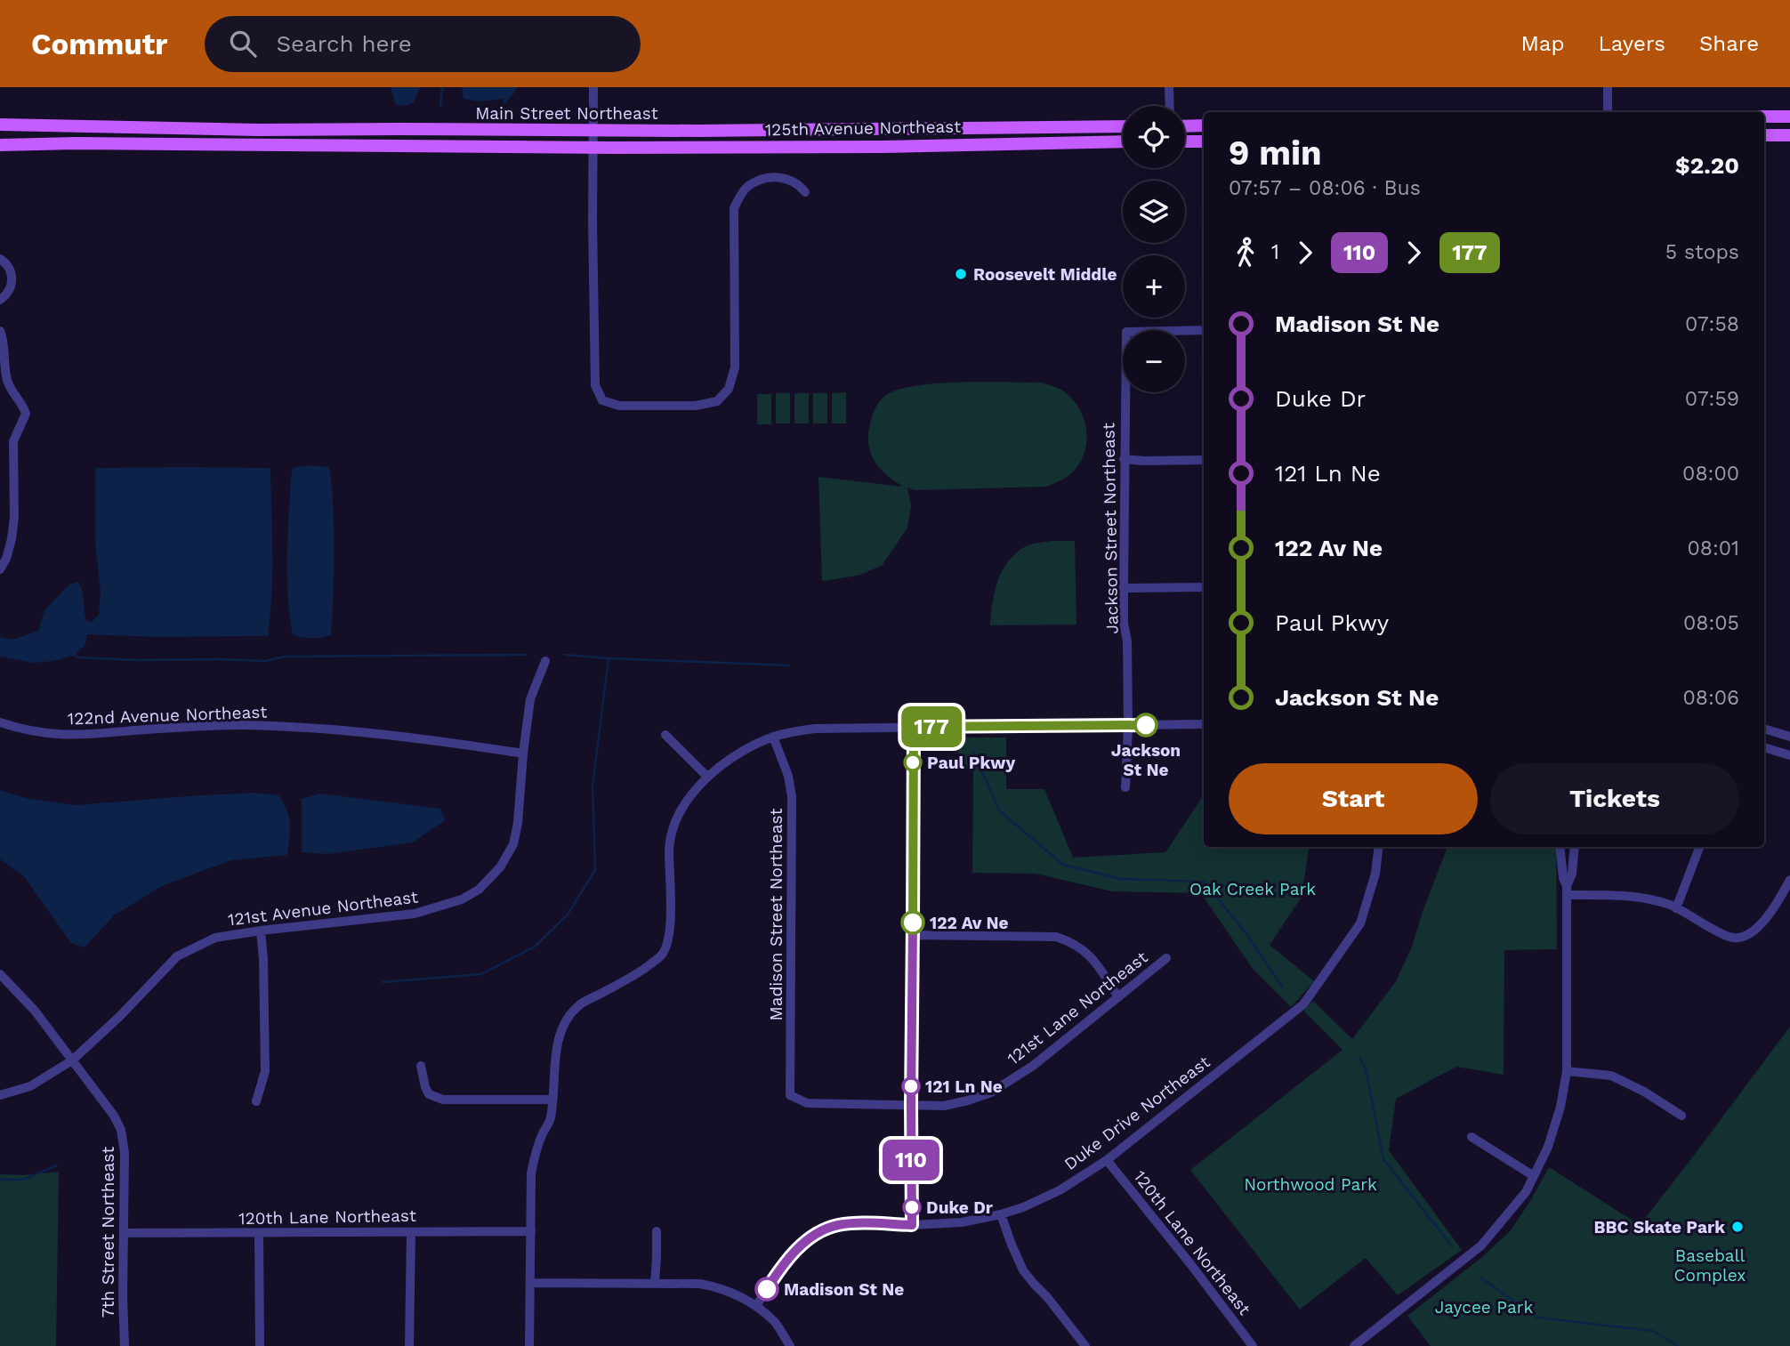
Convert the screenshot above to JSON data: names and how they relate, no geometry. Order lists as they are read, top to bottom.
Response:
{
  "streets": {
    "main road": ["Main Street Northeast", "125th Avenue Northeast"],
    "street": [
      "Jackson Street Northeast",
      "122nd Avenue Northeast",
      "121st Avenue Northeast",
      "Madison Street Northeast",
      "121st Lane Northeast",
      "Duke Drive Northeast",
      "120th Lane Northeast",
      "7th Street Northeast"
    ]
  },
  "crossings": [
    ["Main Street Northeast", "125th Avenue Northeast"],
    ["122nd Avenue Northeast", "121st Avenue Northeast"],
    ["121st Avenue Northeast", "7th Street Northeast"],
    ["Madison Street Northeast", "121st Lane Northeast"],
    ["Duke Drive Northeast", "120th Lane Northeast"],
    ["120th Lane Northeast", "7th Street Northeast"]
  ],
  "parks": [
    "Oak Creek Park",
    "Northwood Park",
    "Baseball Complex",
    "Jaycee Park"
  ],
  "places": [
    "Roosevelt Middle",
    "Jackson St Ne",
    "Paul Pkwy",
    "122 Av Ne",
    "121 Ln Ne",
    "Duke Dr",
    "BBC Skate Park",
    "Madison St Ne"
  ],
  "lines": ["bus line 177", "bus line 110"],
  "page": {
    "header": "Commutr",
    "search": "Search here",
    "nav": ["Map", "Layers", "Share"],
    "on_map": ["110", "177"],
    "map_buttons": ["+", "−"],
    "heading": ["9 min", "07:57 – 08:06 · Bus", "$2.20"],
    "legs": [
      "1",
      "110",
      "177",
      "5 stops"
    ],
    "list": [
      {
        "name": "Madison St Ne",
        "value": "07:58"
      },
      {
        "name": "Duke Dr",
        "value": "07:59"
      },
      {
        "name": "121 Ln Ne",
        "value": "08:00"
      },
      {
        "name": "122 Av Ne",
        "value": "08:01"
      },
      {
        "name": "Paul Pkwy",
        "value": "08:05"
      },
      {
        "name": "Jackson St Ne",
        "value": "08:06"
      }
    ],
    "buttons": ["Start", "Tickets"]
  }
}
